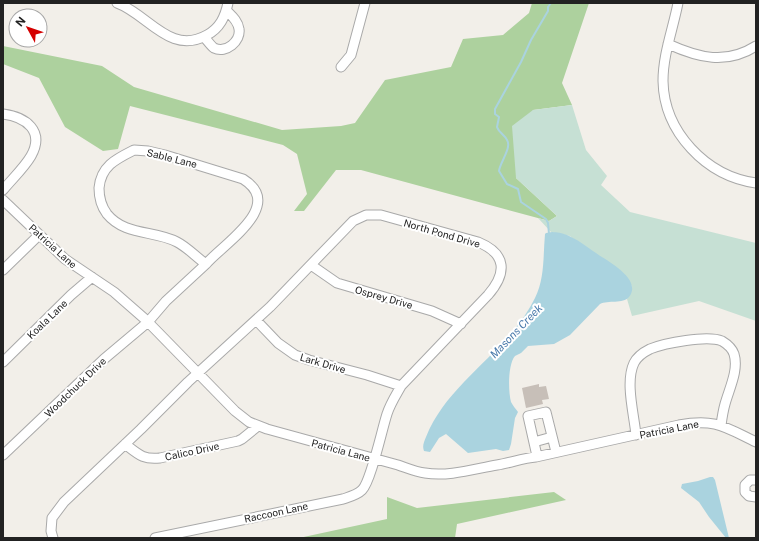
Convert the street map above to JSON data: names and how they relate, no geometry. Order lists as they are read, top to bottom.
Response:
{
  "streets": {
    "street": [
      "Sable Lane",
      "North Pond Drive",
      "Patricia Lane",
      "Osprey Drive",
      "Koala Lane",
      "Lark Drive",
      "Woodchuck Drive",
      "Calico Drive",
      "Raccoon Lane"
    ]
  },
  "crossings": [
    ["Sable Lane", "Patricia Lane"],
    ["Sable Lane", "Woodchuck Drive"],
    ["North Pond Drive", "Patricia Lane"],
    ["North Pond Drive", "Osprey Drive"],
    ["North Pond Drive", "Lark Drive"],
    ["North Pond Drive", "Raccoon Lane"],
    ["Patricia Lane", "Koala Lane"],
    ["Patricia Lane", "Woodchuck Drive"],
    ["Patricia Lane", "Calico Drive"],
    ["Patricia Lane", "Raccoon Lane"]
  ],
  "water": ["Masons Creek"],
  "north": "top left"
}
